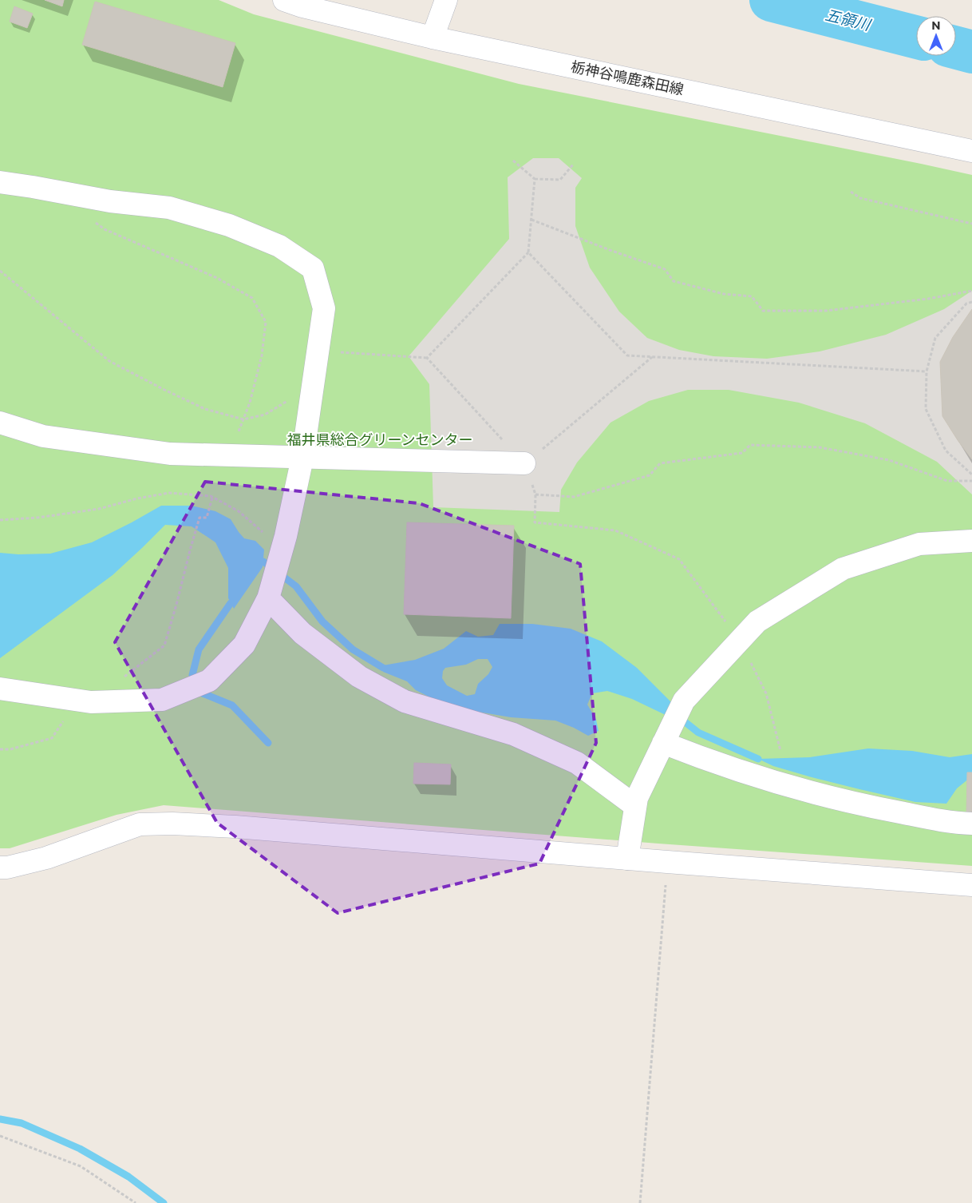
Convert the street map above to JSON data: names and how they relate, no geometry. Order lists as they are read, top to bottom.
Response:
{
  "streets": {
    "street": ["栃神谷鳴鹿森田線"]
  },
  "water": ["五領川"],
  "parks": ["福井県総合グリーンセンター"],
  "north": "top"
}
